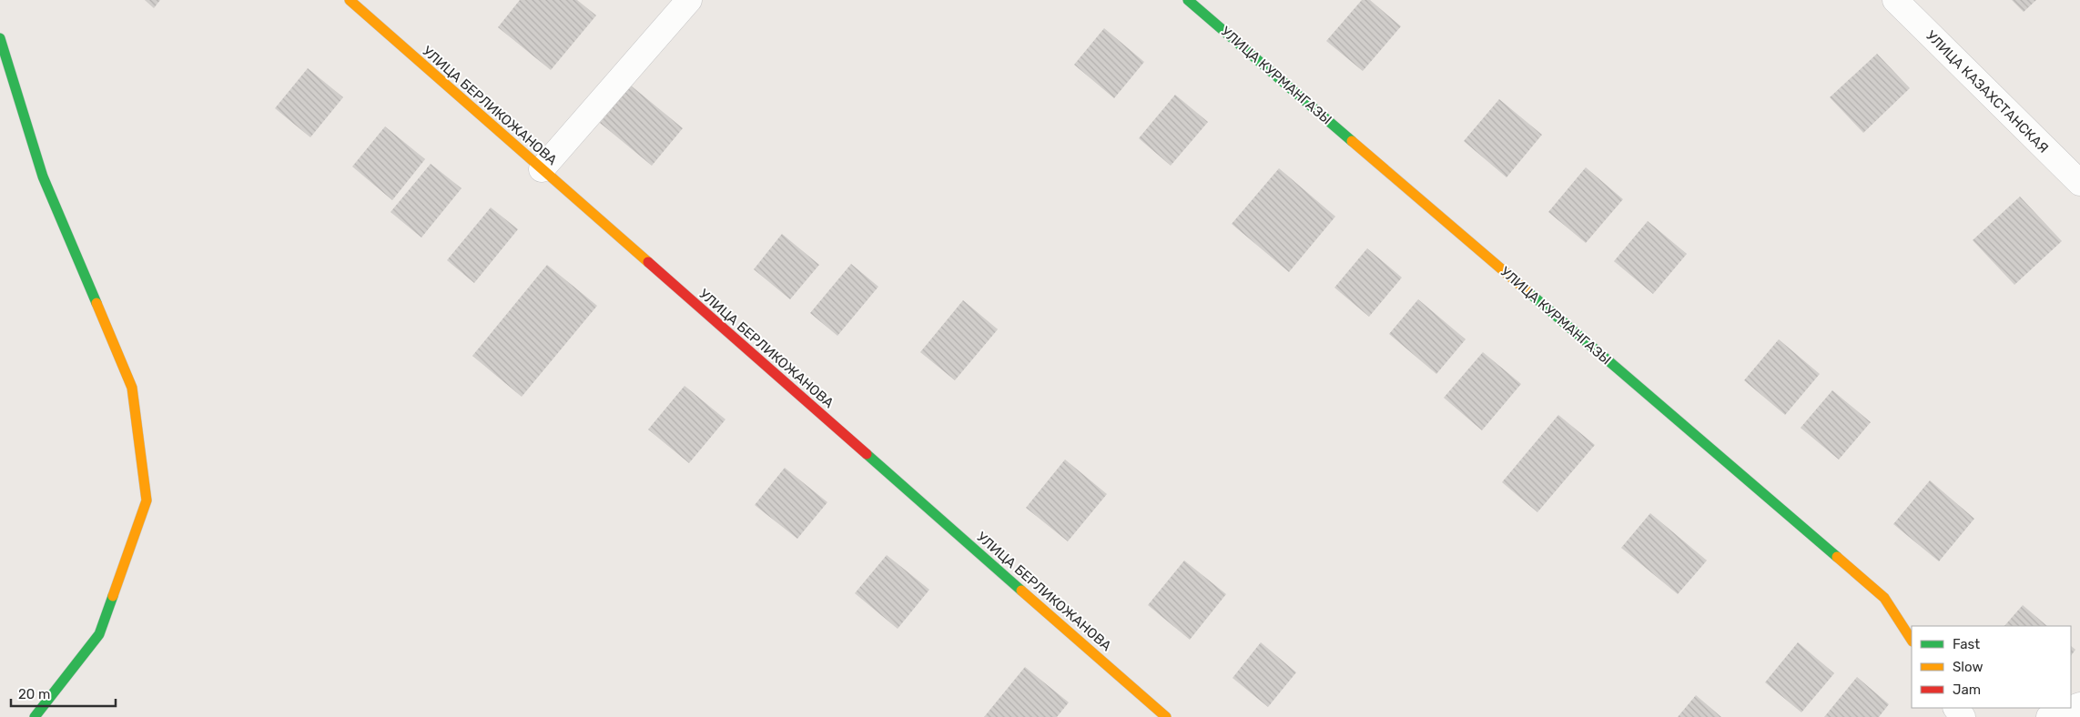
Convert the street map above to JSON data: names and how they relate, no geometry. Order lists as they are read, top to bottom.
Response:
{
  "streets": {
    "street": ["УЛИЦА КУРМАНГАЗЫ", "УЛИЦА КАЗАХСТАНСКАЯ", "УЛИЦА БЕРЛИКОЖАНОВА"]
  },
  "legend": ["Fast", "Slow", "Jam"],
  "scale_bar": "20 m"
}
